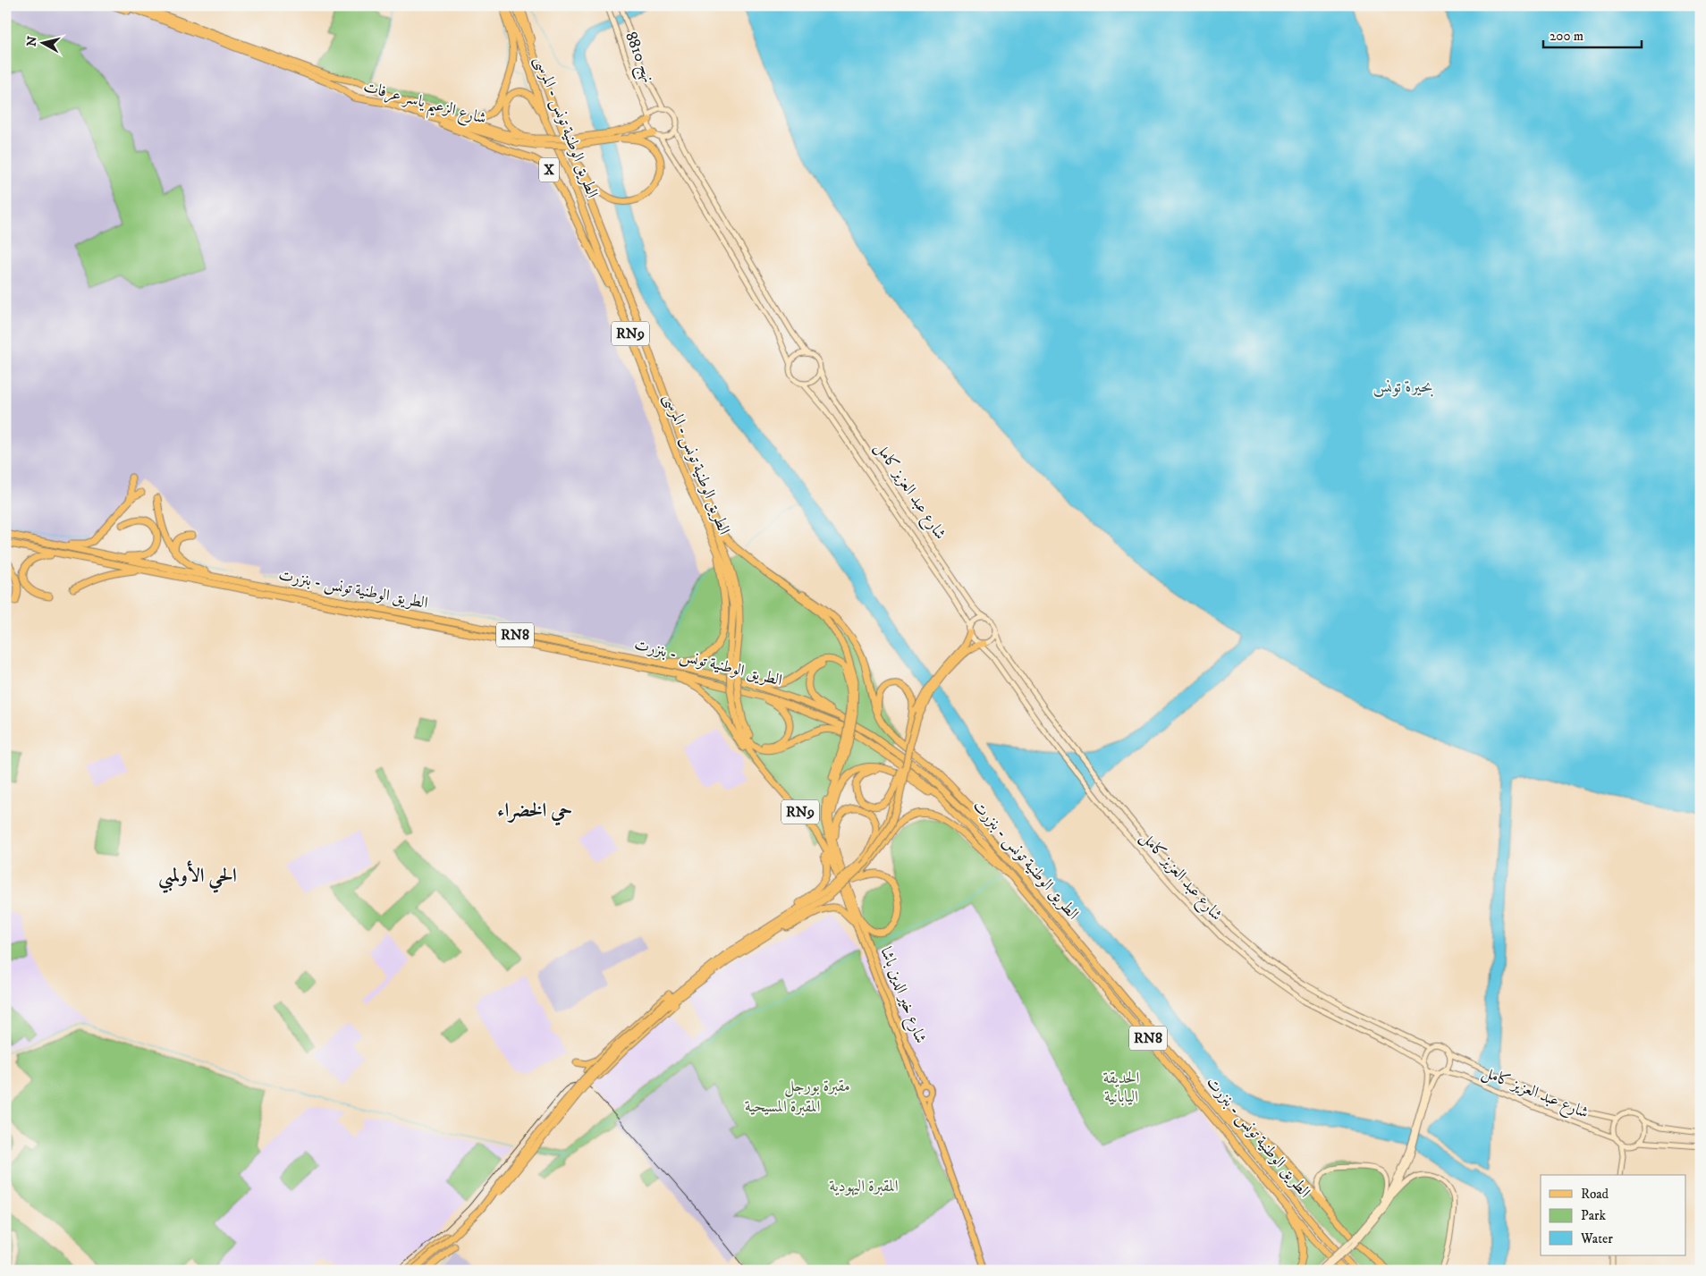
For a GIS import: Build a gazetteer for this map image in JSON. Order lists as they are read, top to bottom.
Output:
{
  "streets": {
    "highway": [
      "شارع الزعيم ياسر عرفات",
      "الطريق الوطنية تونس - المرسى",
      "X",
      "RN9",
      "الطريق الوطنية تونس - بنزرت",
      "RN8"
    ],
    "main road": ["نهج 8810", "شارع عبد العزيز كامل", "شارع خير الدين باشا"]
  },
  "crossings": [
    ["نهج 8810", "شارع الزعيم ياسر عرفات"],
    ["نهج 8810", "شارع عبد العزيز كامل"],
    ["شارع الزعيم ياسر عرفات", "X"],
    ["شارع الزعيم ياسر عرفات", "شارع عبد العزيز كامل"],
    ["الطريق الوطنية تونس - المرسى", "X"],
    ["الطريق الوطنية تونس - المرسى", "RN9"],
    ["الطريق الوطنية تونس - المرسى", "شارع خير الدين باشا"],
    ["RN9", "الطريق الوطنية تونس - بنزرت"],
    ["RN9", "شارع خير الدين باشا"]
  ],
  "districts": ["حي الخضراء", "الحي الأولمبي"],
  "water": ["بحيرة تونس"],
  "parks": [
    "الحديقة اليابانية",
    "مقبرة بورجل",
    "المقبرة المسيحية",
    "المقبرة اليهودية"
  ],
  "legend": ["Road", "Park", "Water"],
  "scale_bar": "200 m",
  "north": "left"
}
